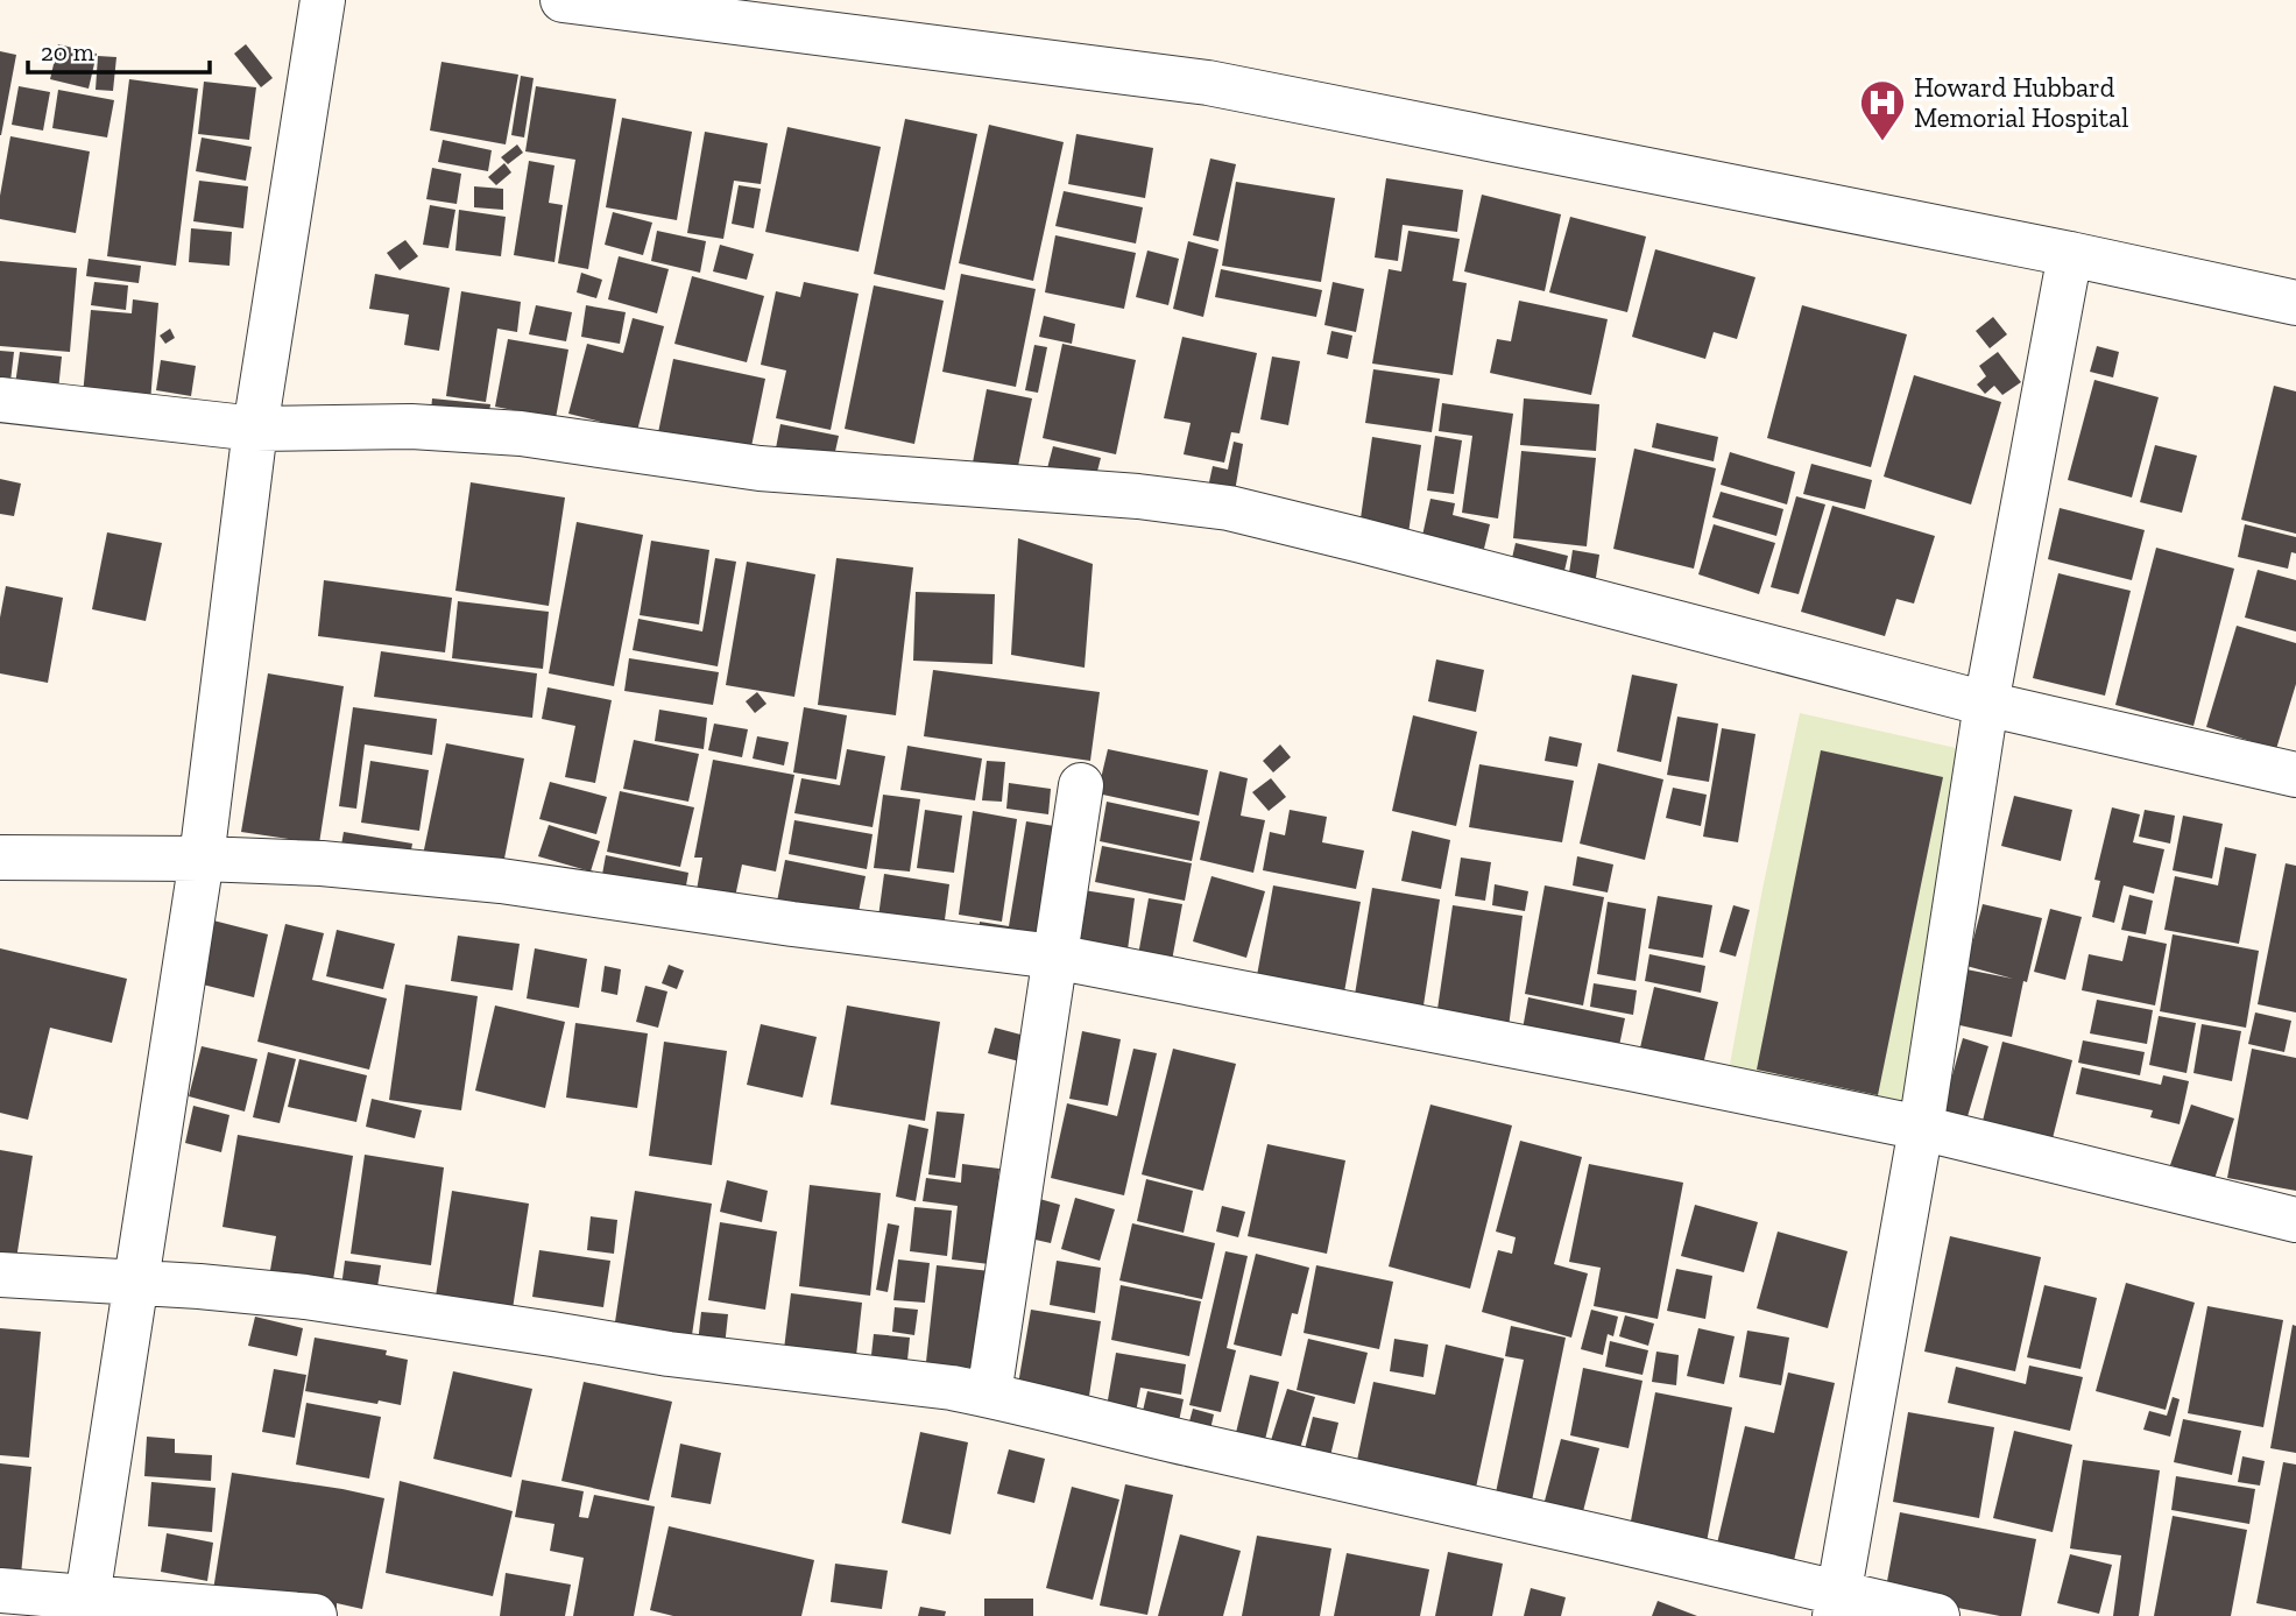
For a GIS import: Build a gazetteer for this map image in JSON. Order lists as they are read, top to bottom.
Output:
{
  "places": {
    "hospital": ["Howard Hubbard Memorial Hospital"]
  },
  "scale_bar": "20 m"
}
